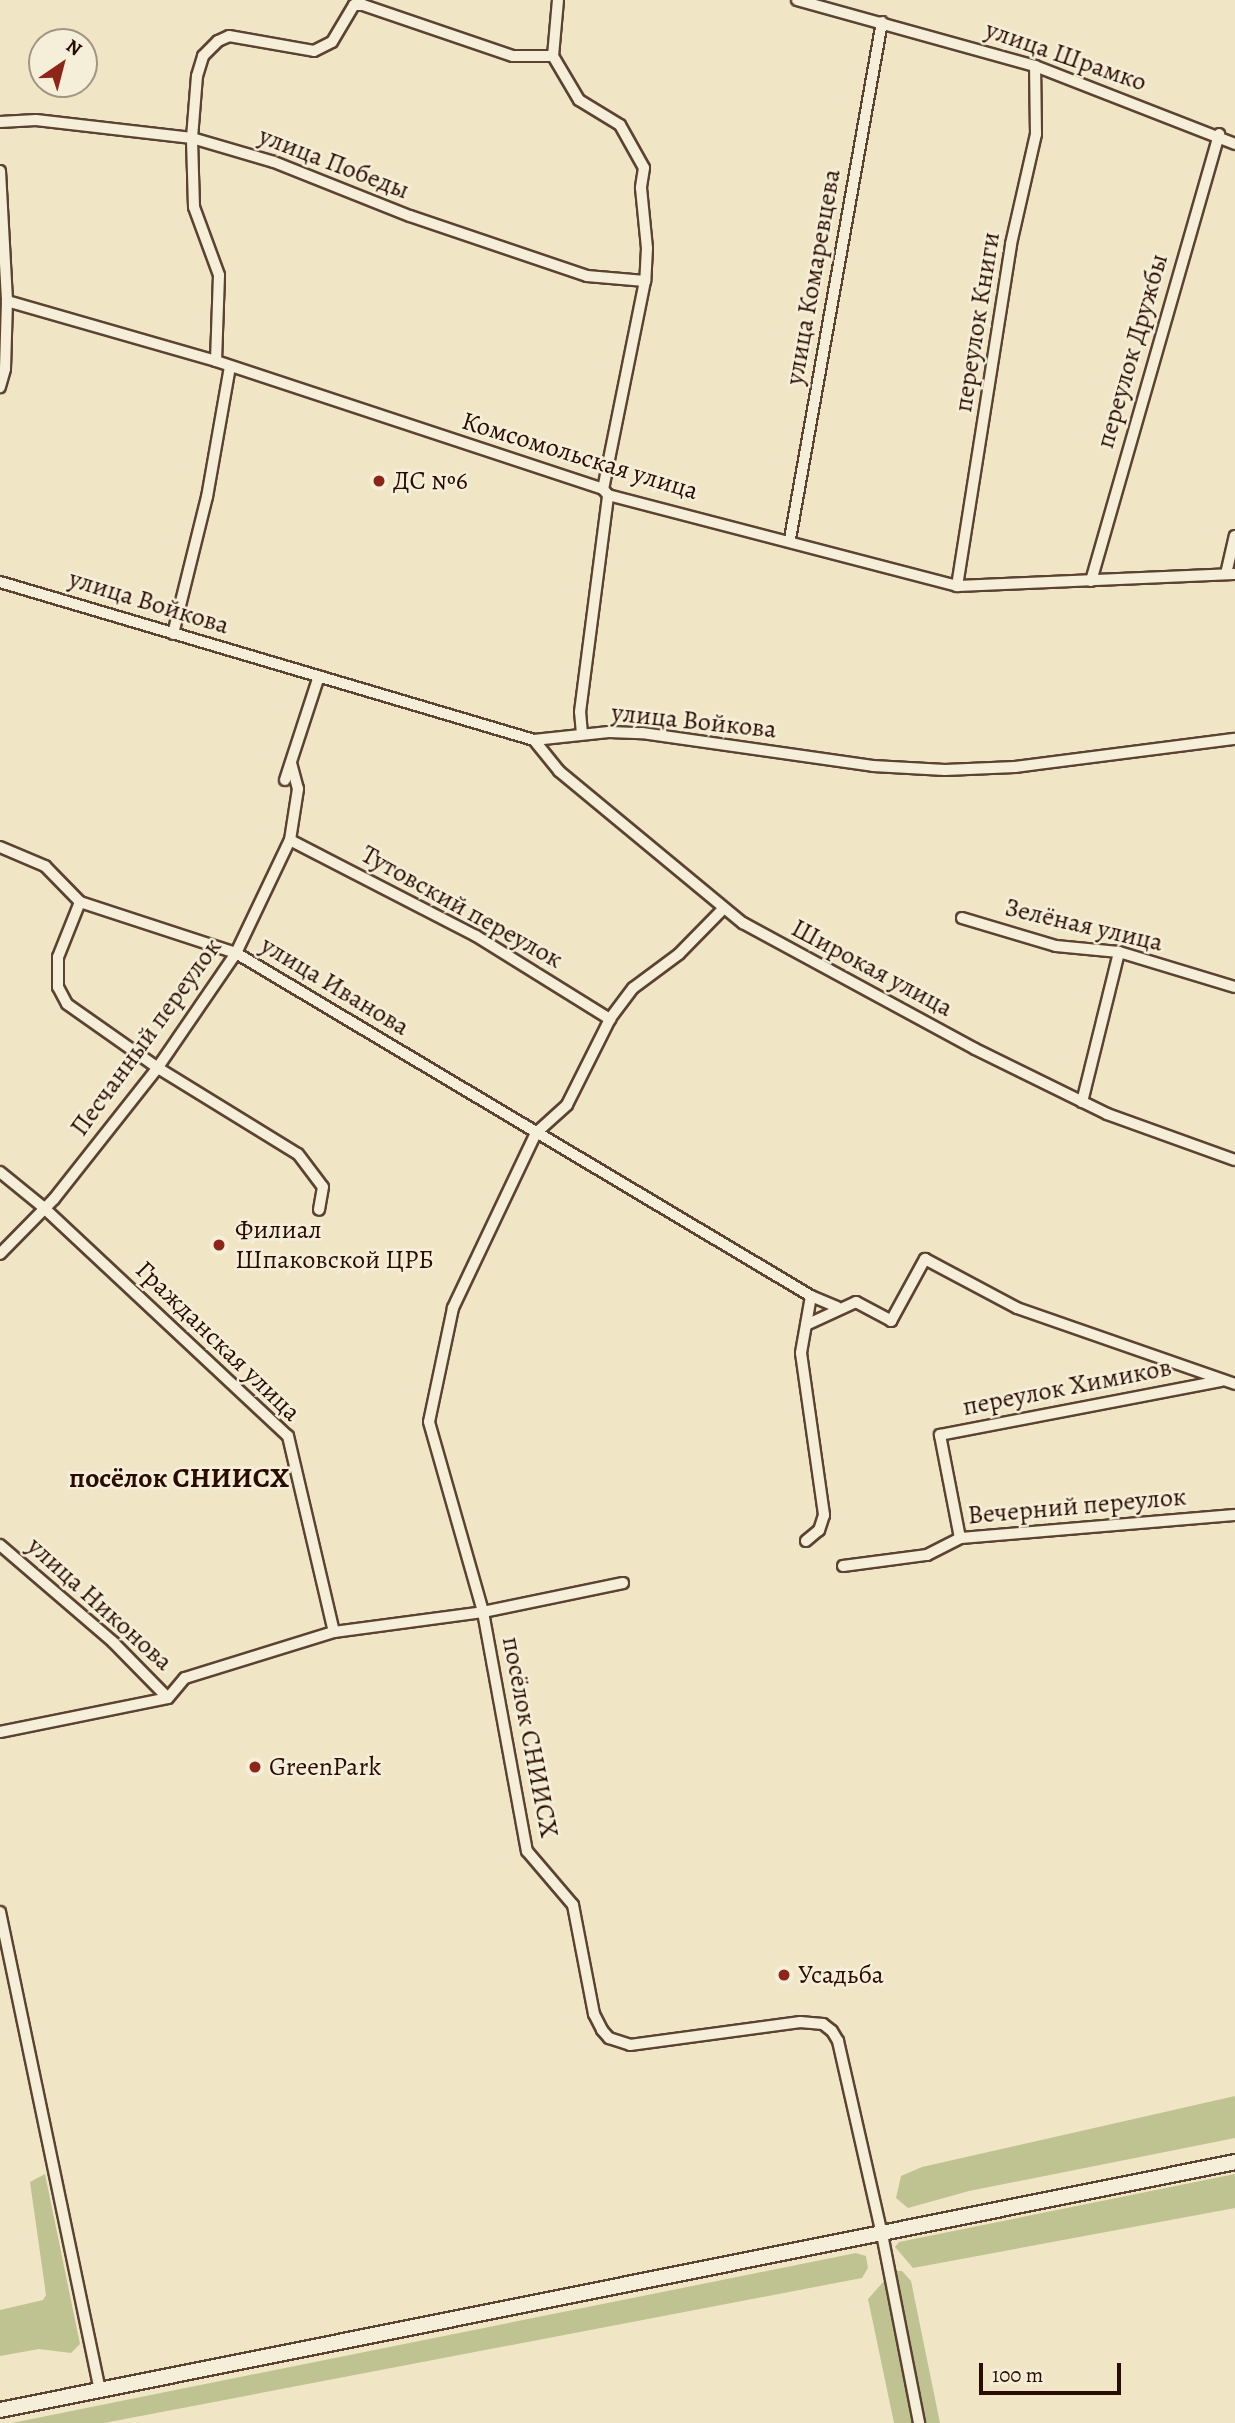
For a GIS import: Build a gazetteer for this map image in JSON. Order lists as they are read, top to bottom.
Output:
{
  "streets": {
    "street": [
      "улица Шрамко",
      "улица Победы",
      "улица Комаревцева",
      "переулок Книги",
      "переулок Дружбы",
      "Комсомольская улица",
      "улица Войкова",
      "Тутовский переулок",
      "Зелёная улица",
      "Широкая улица",
      "улица Иванова",
      "Песчанный переулок",
      "Гражданская улица",
      "переулок Химиков",
      "Вечерний переулок",
      "улица Никонова",
      "посёлок СНИИСХ"
    ]
  },
  "crossings": [
    ["улица Шрамко", "улица Комаревцева"],
    ["улица Шрамко", "переулок Книги"],
    ["улица Шрамко", "переулок Дружбы"],
    ["улица Комаревцева", "Комсомольская улица"],
    ["переулок Книги", "Комсомольская улица"],
    ["переулок Дружбы", "Комсомольская улица"],
    ["улица Войкова", "Широкая улица"],
    ["Тутовский переулок", "Песчанный переулок"],
    ["улица Иванова", "Песчанный переулок"],
    ["улица Иванова", "переулок Химиков"],
    ["улица Иванова", "посёлок СНИИСХ"],
    ["Песчанный переулок", "Гражданская улица"],
    ["Гражданская улица", "посёлок СНИИСХ"],
    ["переулок Химиков", "Вечерний переулок"],
    ["улица Никонова", "посёлок СНИИСХ"]
  ],
  "districts": ["посёлок СНИИСХ"],
  "places": [
    "ДС №6",
    "Филиал Шпаковской ЦРБ",
    "GreenPark",
    "Усадьба"
  ],
  "scale_bar": "100 m",
  "north": "top right"
}
